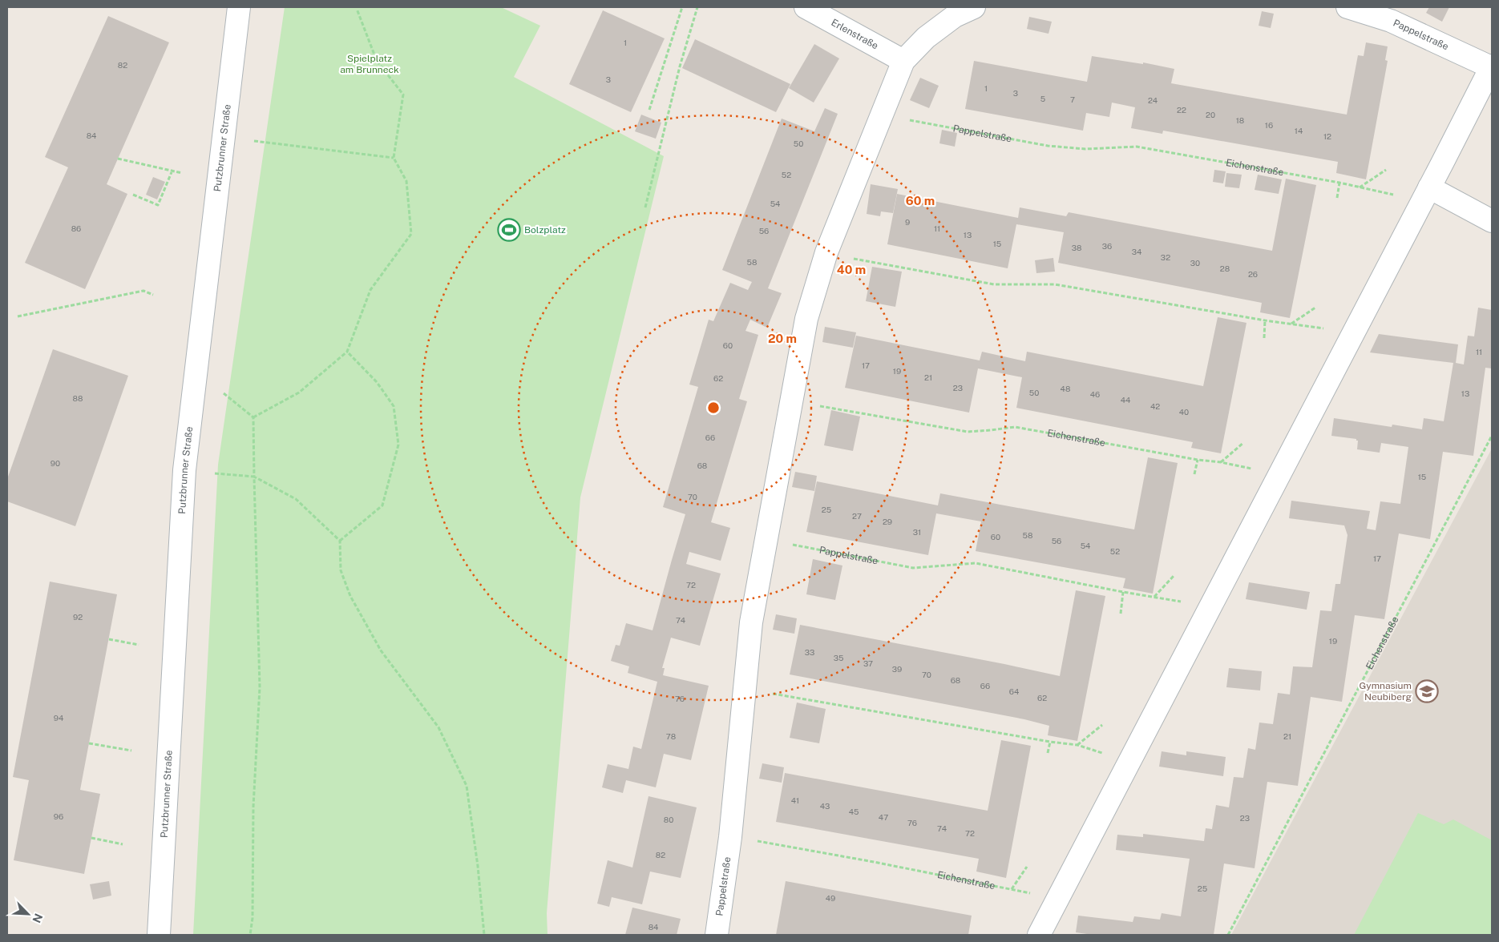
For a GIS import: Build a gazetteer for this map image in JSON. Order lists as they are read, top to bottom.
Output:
{
  "streets": {
    "street": ["Erlenstraße", "Pappelstraße", "Putzbrunner Straße"],
    "path": ["Eichenstraße"]
  },
  "crossings": [
    ["Erlenstraße", "Pappelstraße"],
    ["Pappelstraße", "Eichenstraße"]
  ],
  "parks": ["Spielplatz am Brunneck"],
  "places": {
    "sports": ["Bolzplatz"],
    "school or university": ["Gymnasium Neubiberg"]
  },
  "house_numbers": [
    "1",
    "82",
    "3",
    "1",
    "3",
    "5",
    "7",
    "24",
    "22",
    "20",
    "18",
    "16",
    "14",
    "84",
    "12",
    "50",
    "52",
    "54",
    "9",
    "86",
    "11",
    "56",
    "13",
    "15",
    "36",
    "38",
    "34",
    "32",
    "58",
    "30",
    "28",
    "26",
    "60",
    "11",
    "17",
    "19",
    "21",
    "62",
    "23",
    "48",
    "50",
    "13",
    "46",
    "88",
    "44",
    "42",
    "40",
    "66",
    "90",
    "68",
    "15",
    "70",
    "25",
    "27",
    "29",
    "31",
    "58",
    "60",
    "56",
    "54",
    "52",
    "17",
    "72",
    "92",
    "74",
    "19",
    "33",
    "35",
    "37",
    "39",
    "70",
    "68",
    "66",
    "64",
    "62",
    "76",
    "94",
    "78",
    "21",
    "41",
    "43",
    "45",
    "96",
    "47",
    "23",
    "80",
    "76",
    "74",
    "72",
    "82",
    "25",
    "49",
    "84"
  ],
  "north": "bottom right",
  "rings": ["60 m", "40 m", "20 m"]
}
